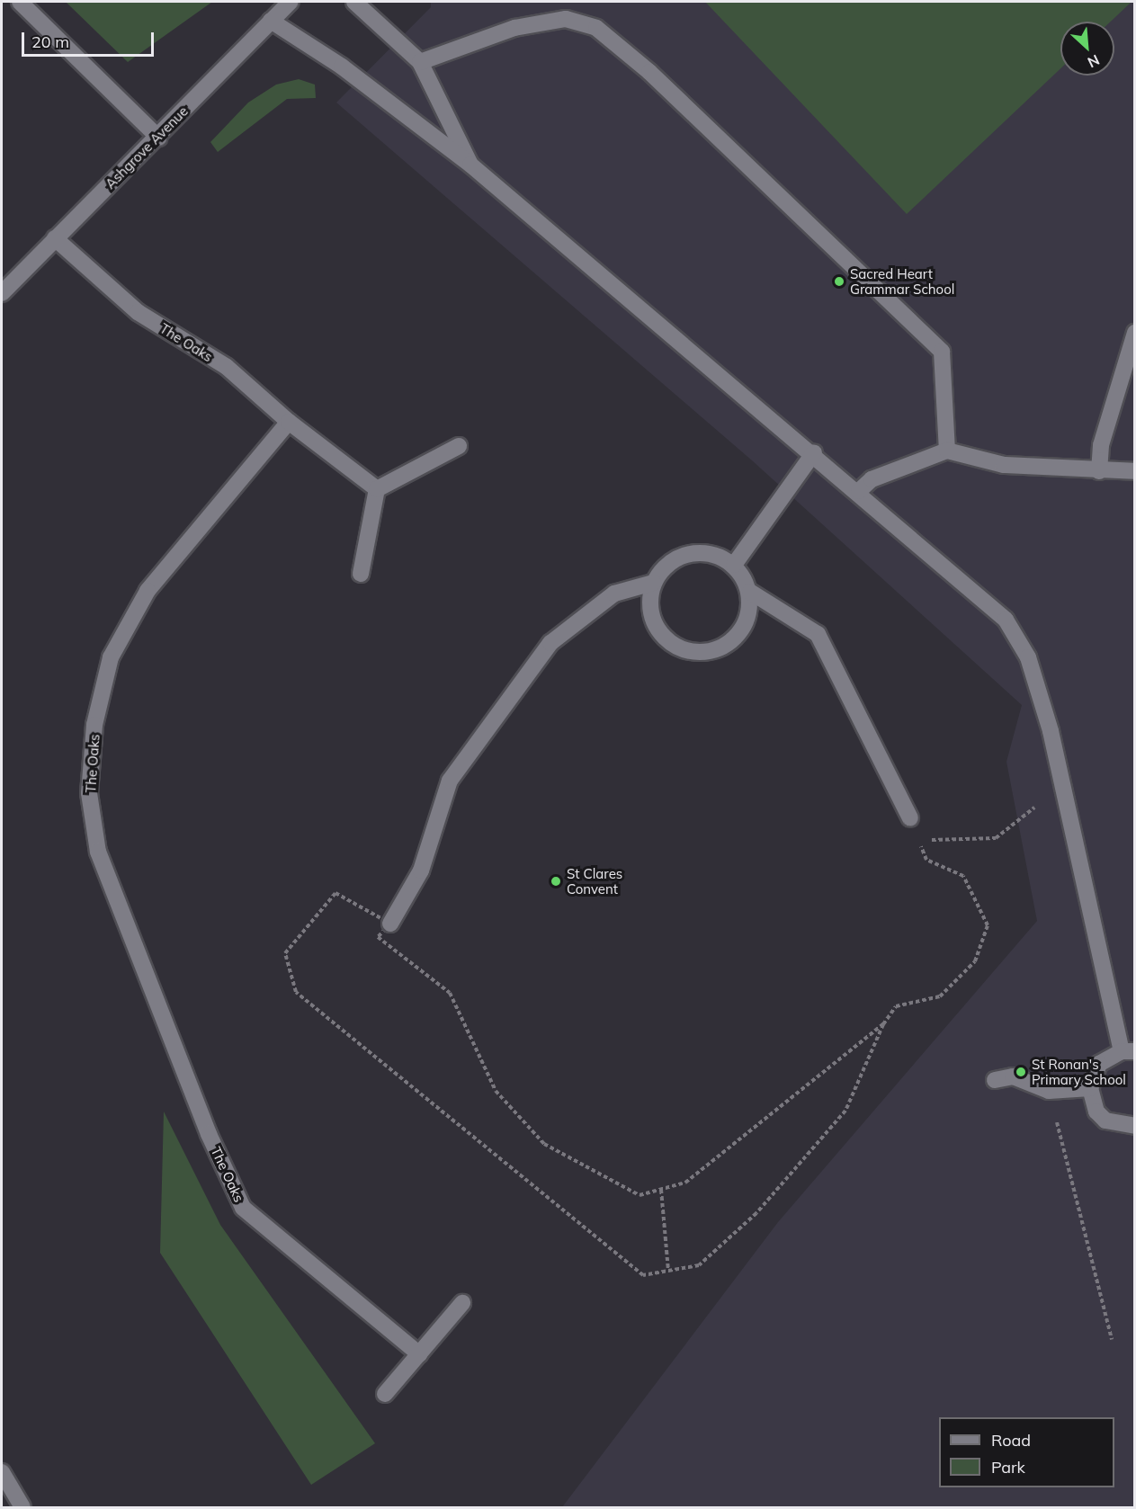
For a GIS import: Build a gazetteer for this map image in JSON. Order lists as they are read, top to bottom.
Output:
{
  "streets": {
    "street": ["Ashgrove Avenue", "The Oaks"]
  },
  "crossings": [
    ["Ashgrove Avenue", "The Oaks"]
  ],
  "places": ["Sacred Heart Grammar School", "St Clares Convent", "St Ronan's Primary School"],
  "legend": ["Road", "Park"],
  "scale_bar": "20 m",
  "north": "bottom right"
}
